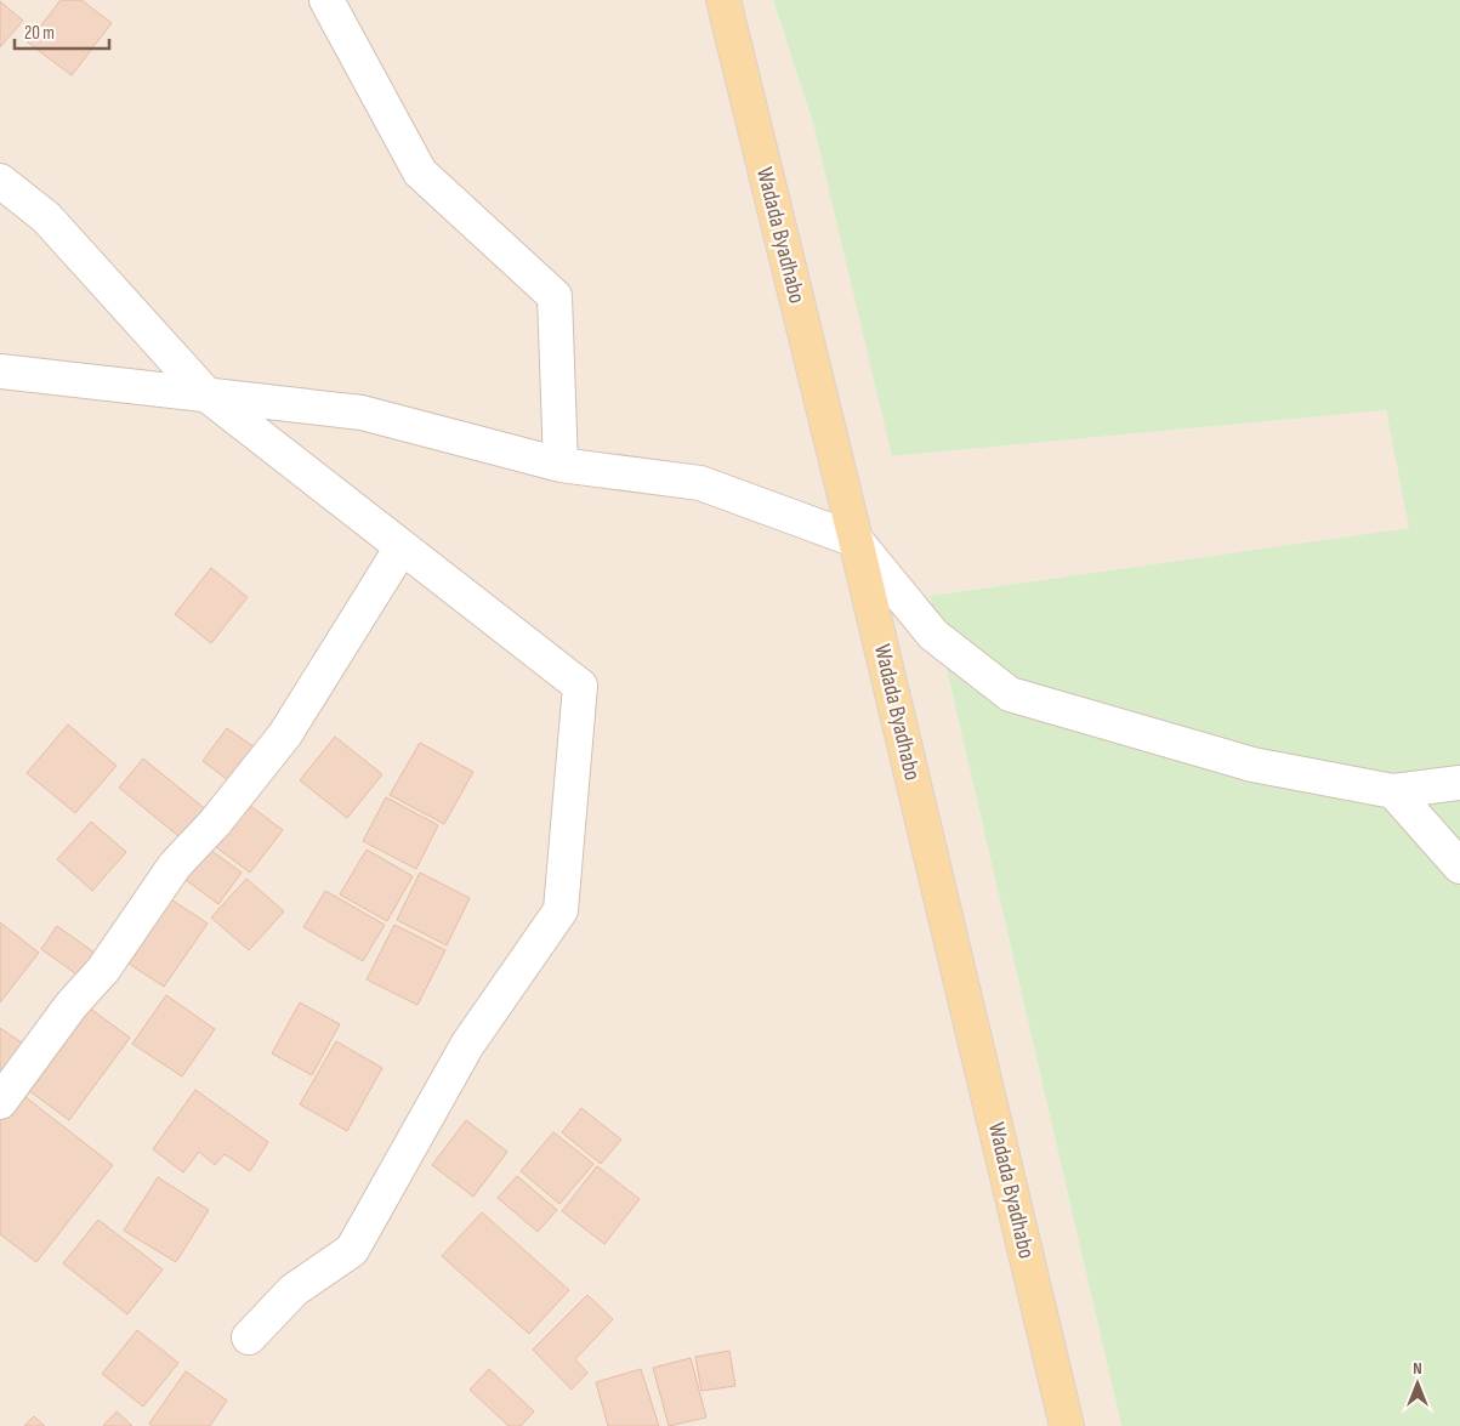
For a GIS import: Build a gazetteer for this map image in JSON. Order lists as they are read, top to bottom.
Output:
{
  "streets": {
    "main road": ["Wadada Byadhabo"]
  },
  "scale_bar": "20 m",
  "north": "top"
}
